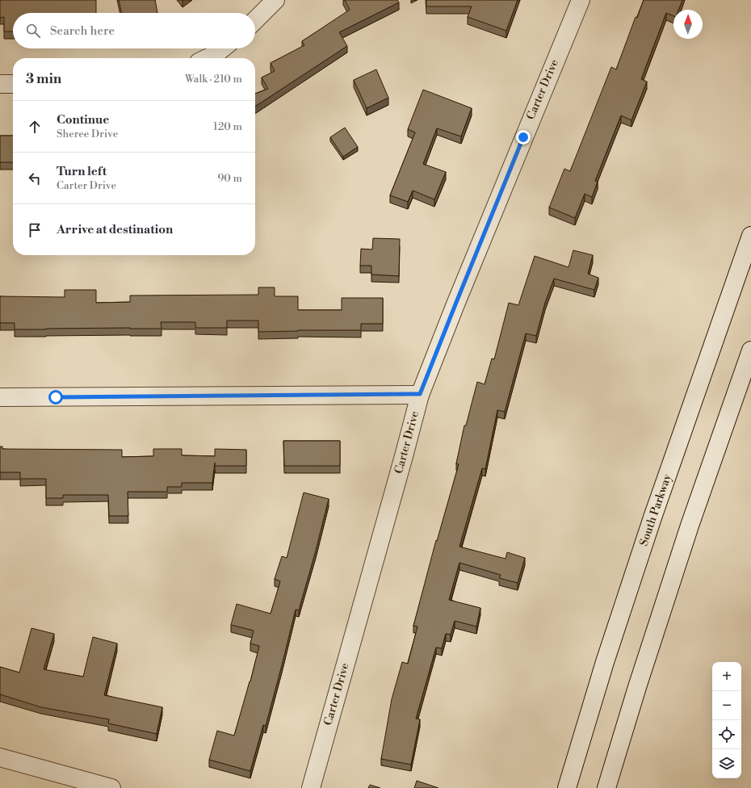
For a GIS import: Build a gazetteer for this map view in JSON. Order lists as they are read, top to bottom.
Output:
{
  "streets": {
    "street": ["Carter Drive", "South Parkway"]
  },
  "north": "top",
  "page": {
    "search": "Search here",
    "heading": ["3 min", "Walk · 210 m"],
    "list": [
      ["Continue", "Sheree Drive", "120 m"],
      ["Turn left", "Carter Drive", "90 m"],
      "Arrive at destination"
    ],
    "map_buttons": ["+", "−"]
  }
}
